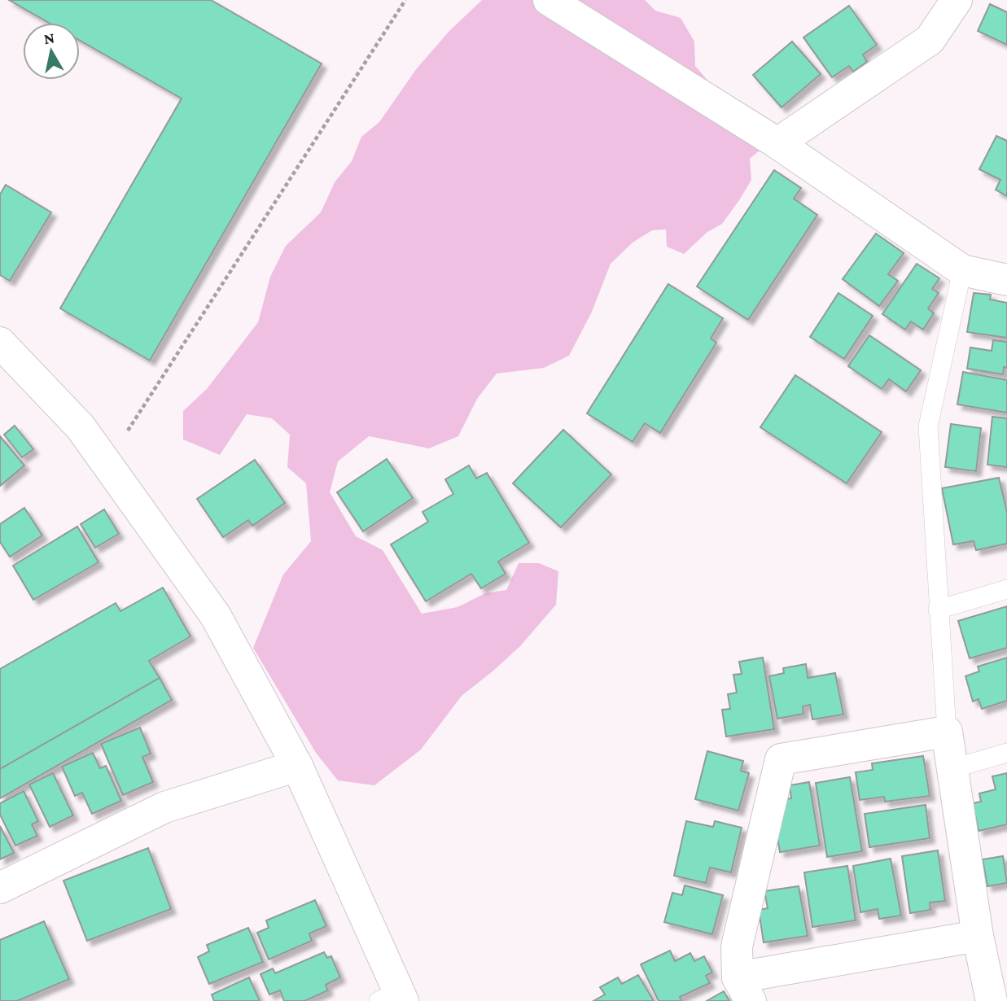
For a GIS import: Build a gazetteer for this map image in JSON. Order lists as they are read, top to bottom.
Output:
{
  "north": "top"
}
